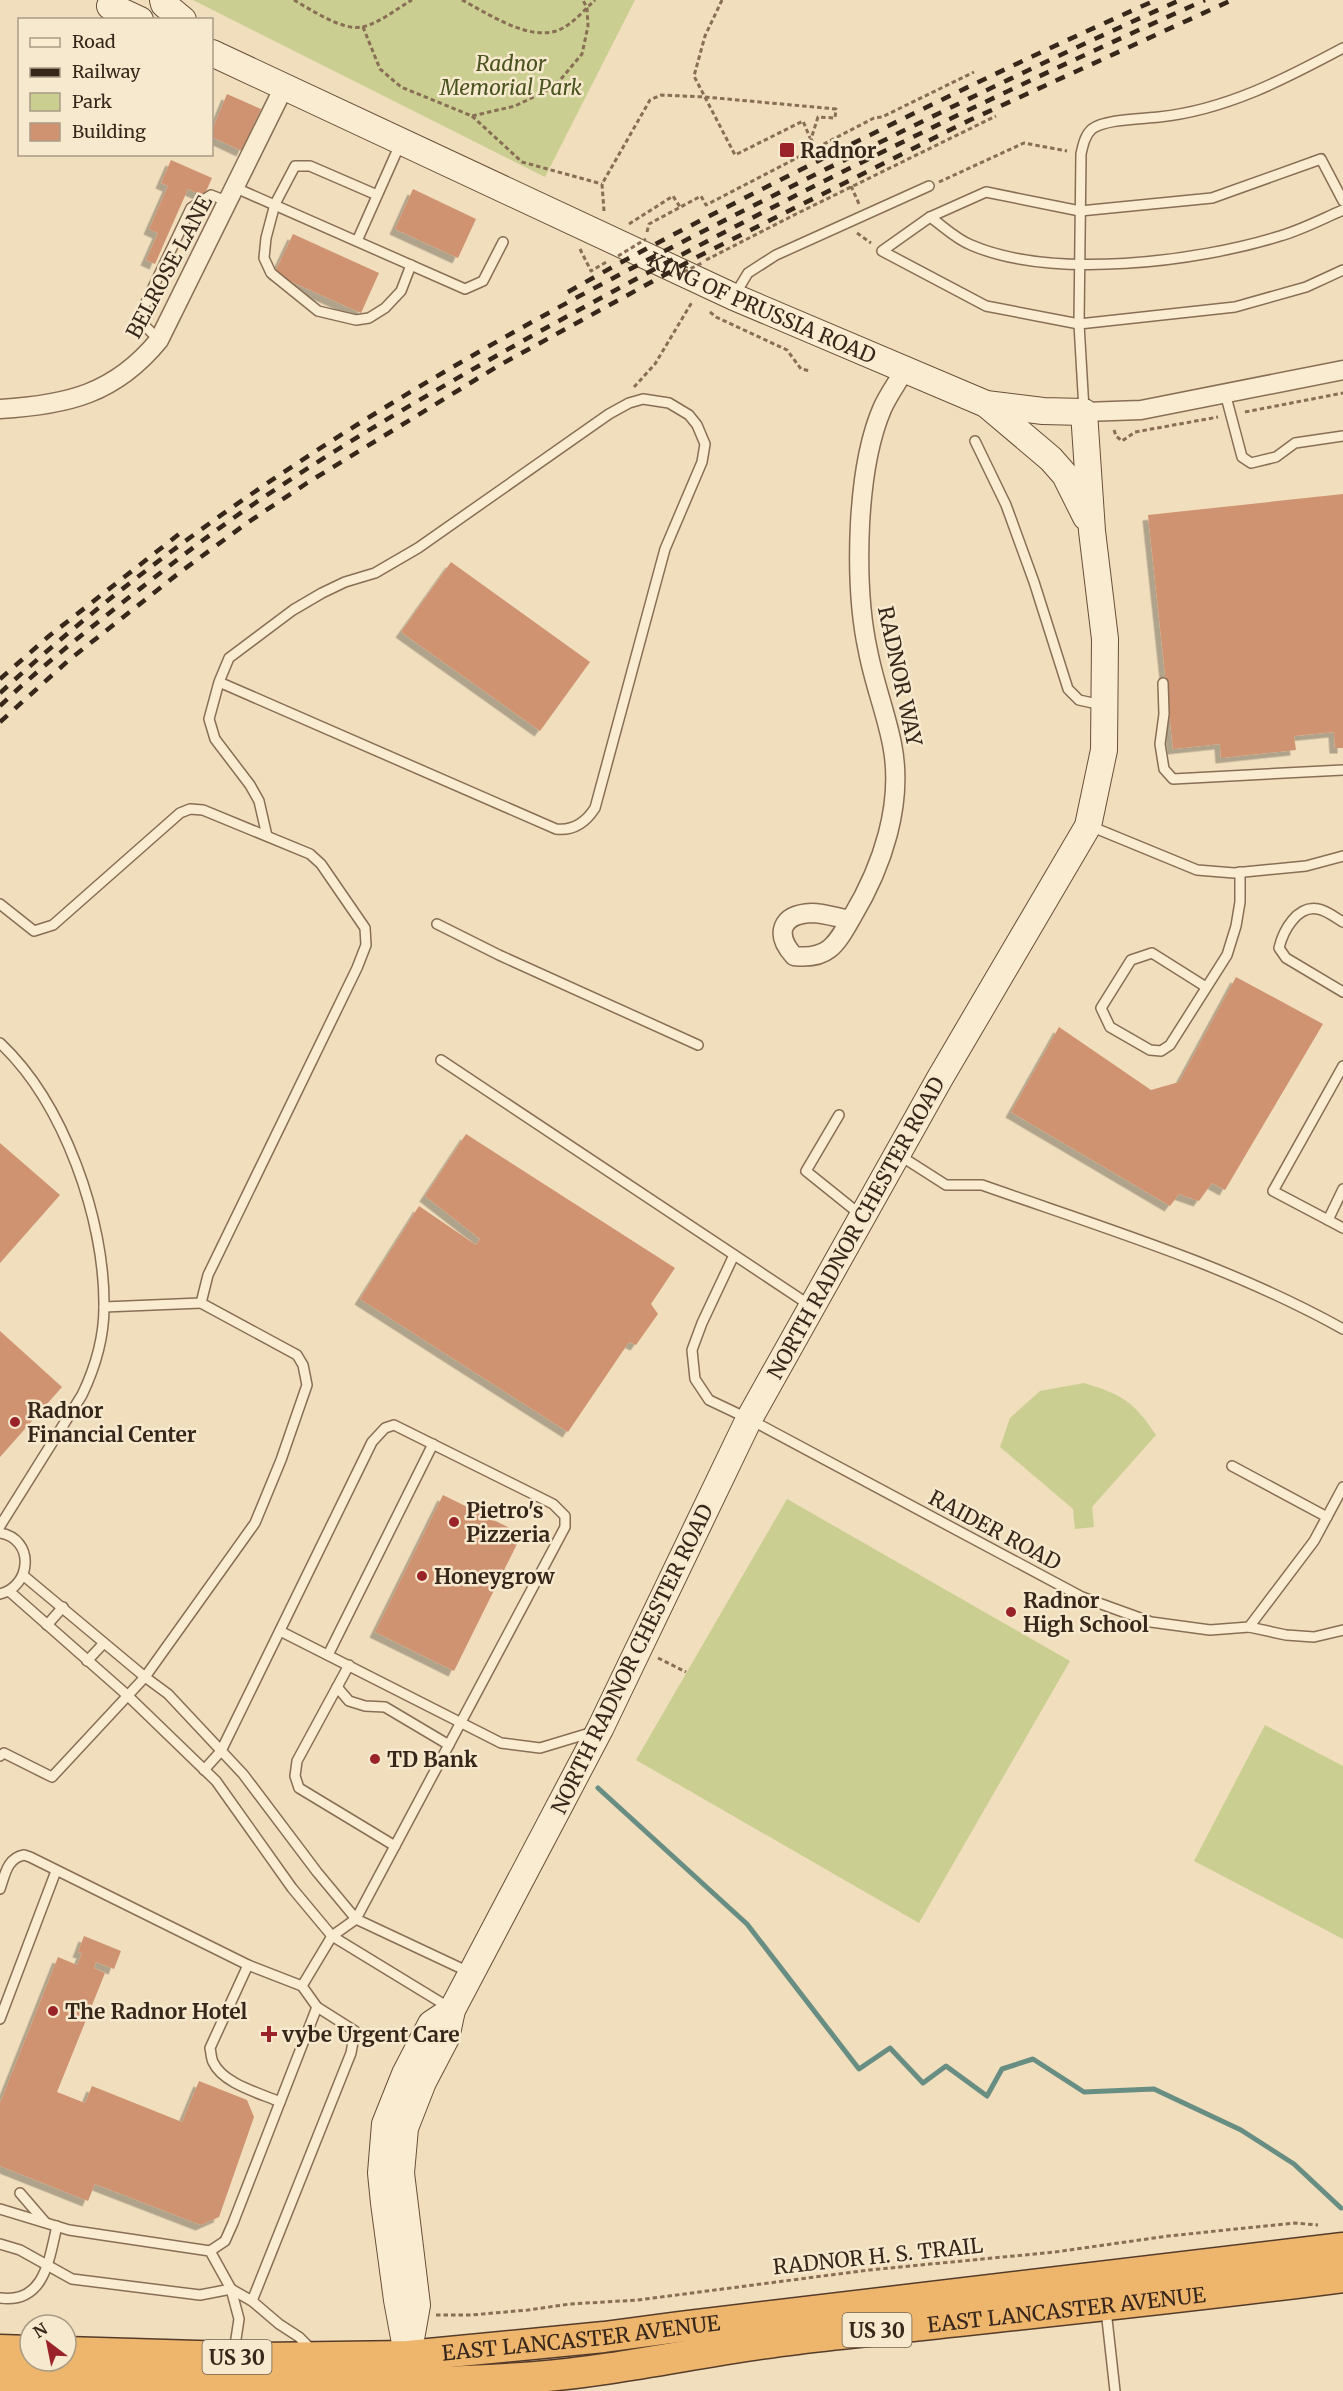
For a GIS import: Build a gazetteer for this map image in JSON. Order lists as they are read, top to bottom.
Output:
{
  "streets": {
    "highway": ["EAST LANCASTER AVENUE", "US 30"],
    "main road": ["KING OF PRUSSIA ROAD", "NORTH RADNOR CHESTER ROAD"],
    "street": ["BELROSE LANE", "RADNOR WAY"],
    "lane": ["RAIDER ROAD"],
    "path": ["RADNOR H. S. TRAIL"]
  },
  "crossings": [
    ["BELROSE LANE", "KING OF PRUSSIA ROAD"],
    ["KING OF PRUSSIA ROAD", "RADNOR WAY"],
    ["KING OF PRUSSIA ROAD", "NORTH RADNOR CHESTER ROAD"],
    ["NORTH RADNOR CHESTER ROAD", "RAIDER ROAD"],
    ["NORTH RADNOR CHESTER ROAD", "RADNOR H. S. TRAIL"],
    ["NORTH RADNOR CHESTER ROAD", "EAST LANCASTER AVENUE"],
    ["RADNOR H. S. TRAIL", "EAST LANCASTER AVENUE"]
  ],
  "parks": ["Radnor Memorial Park"],
  "places": {
    "transit": ["Radnor"],
    "other": [
      "Radnor Financial Center",
      "Pietro's Pizzeria",
      "Honeygrow",
      "Radnor High School",
      "TD Bank",
      "The Radnor Hotel"
    ],
    "health": ["vybe Urgent Care"]
  },
  "legend": [
    "Road",
    "Railway",
    "Park",
    "Building"
  ],
  "north": "top left"
}
